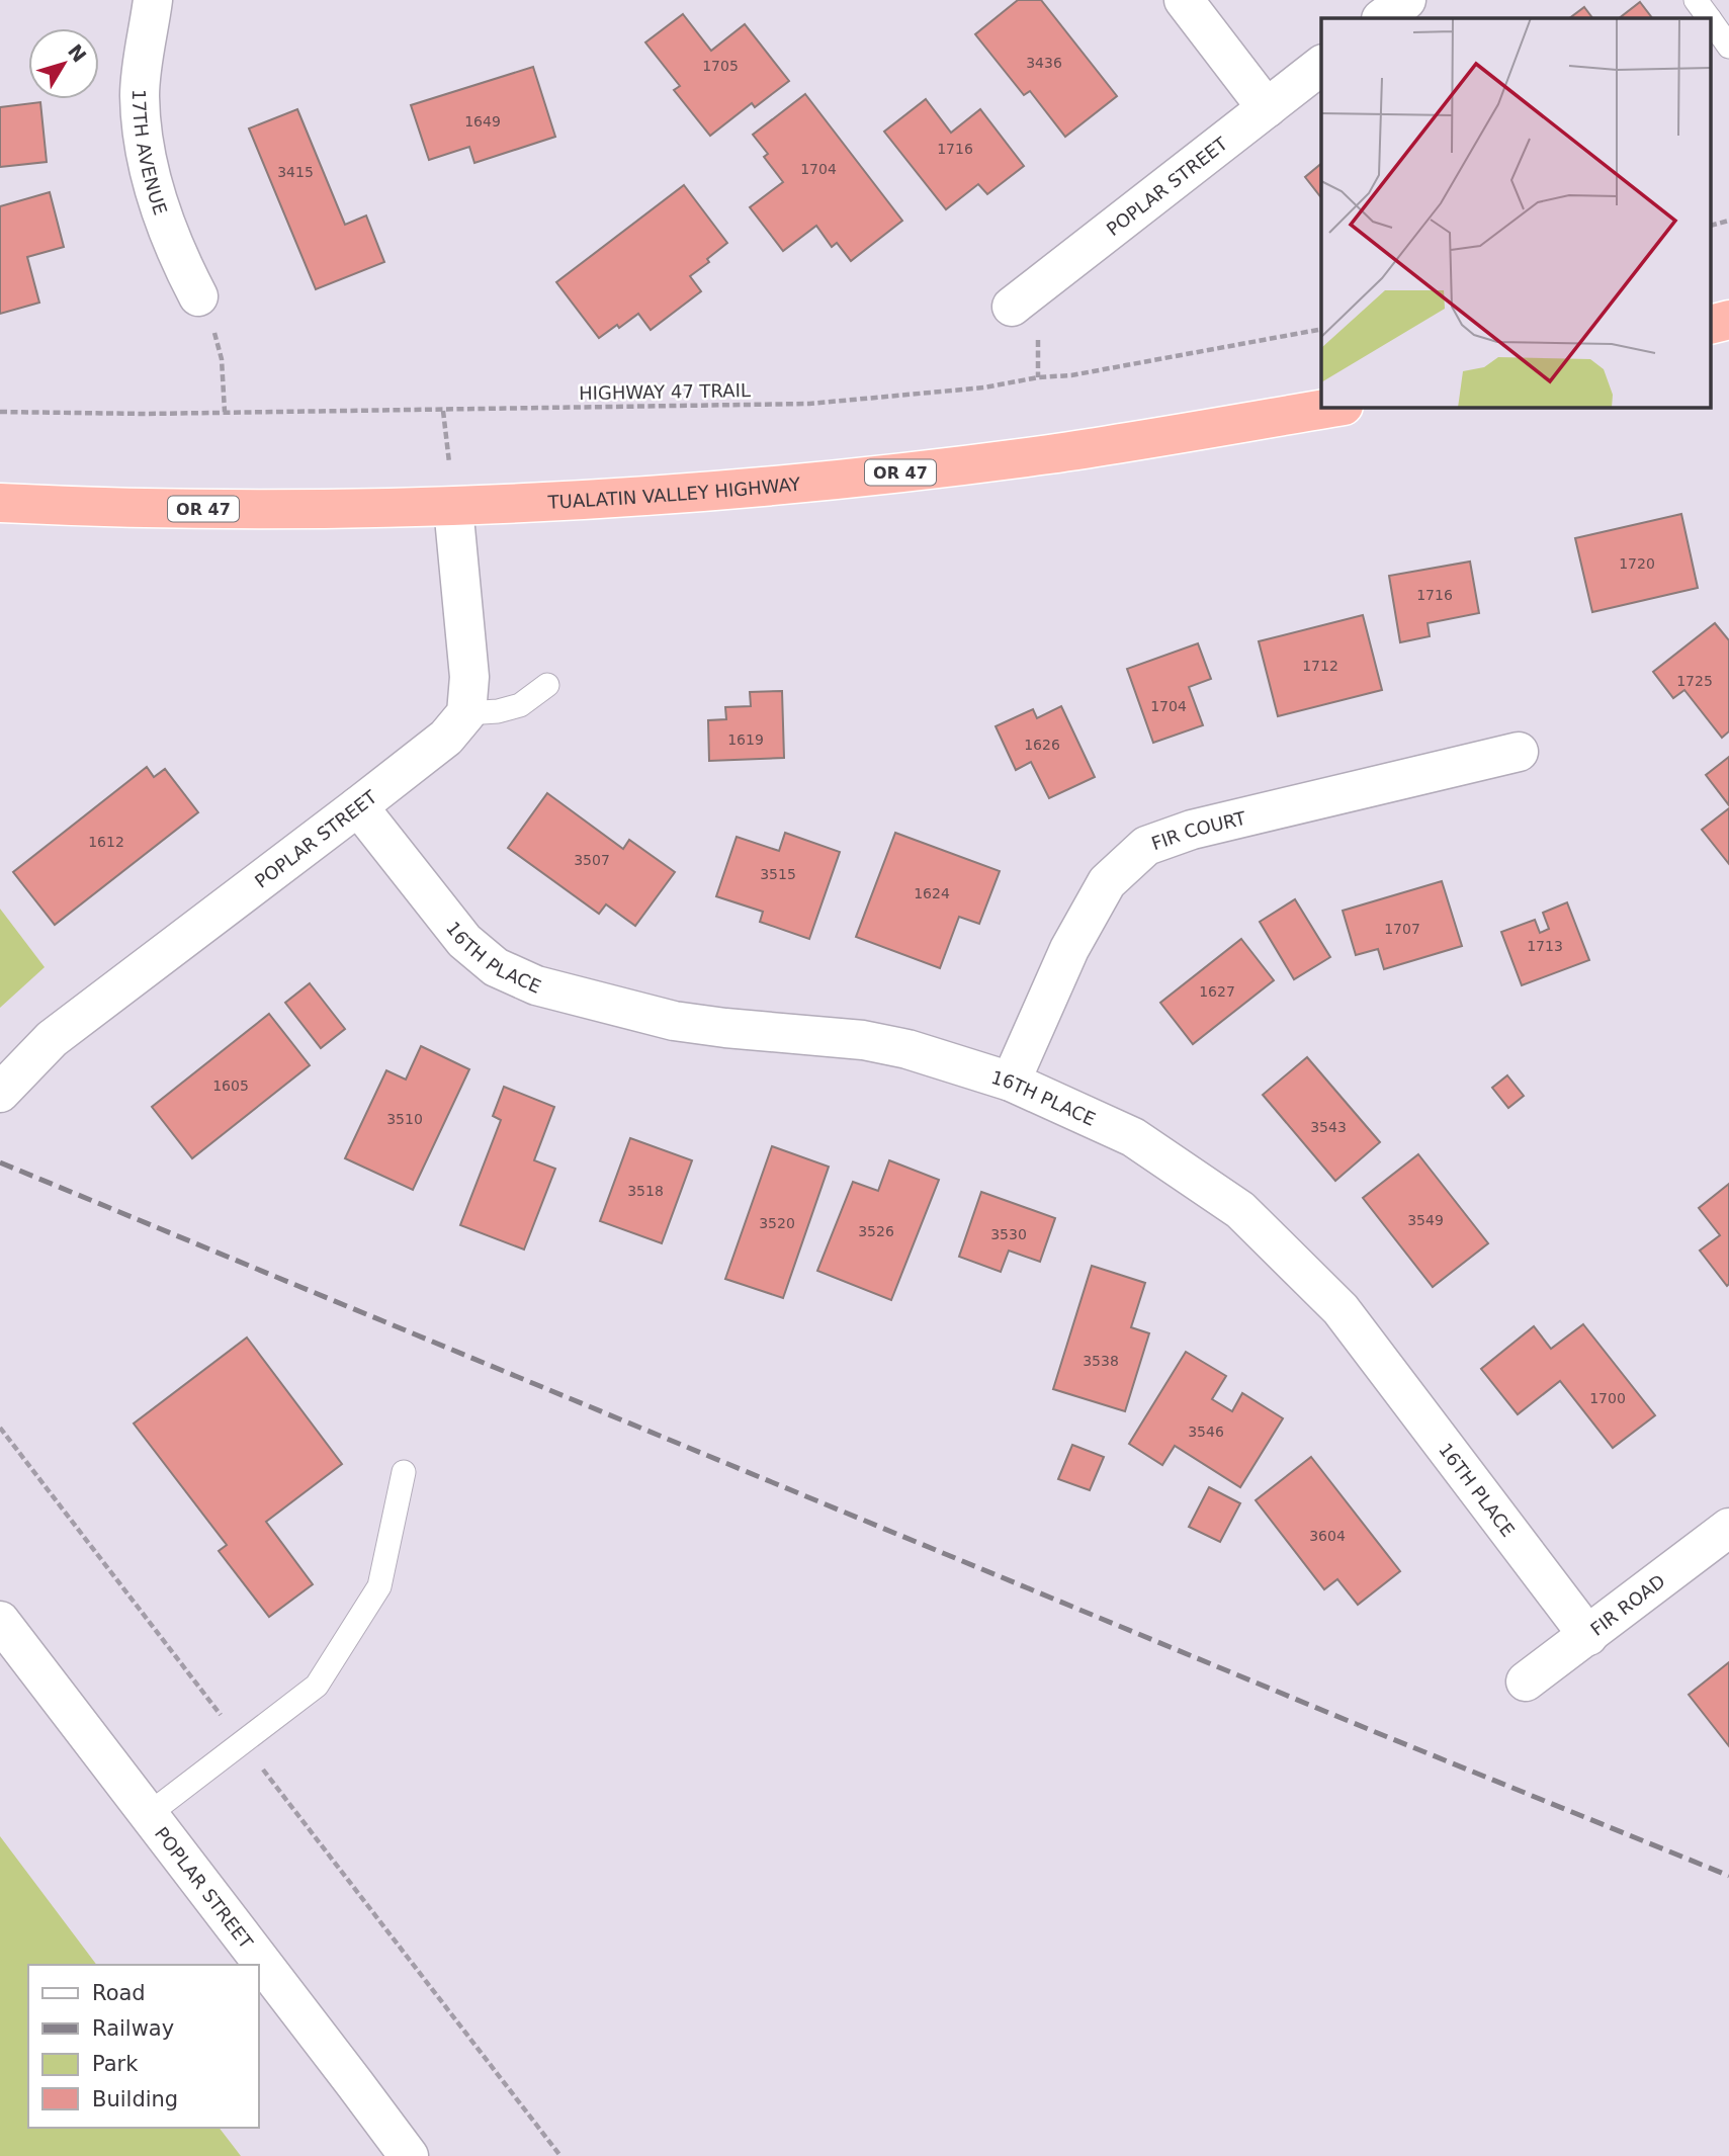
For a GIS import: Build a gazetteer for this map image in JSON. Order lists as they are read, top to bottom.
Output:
{
  "streets": {
    "highway": ["OR 47", "TUALATIN VALLEY HIGHWAY"],
    "street": [
      "17TH AVENUE",
      "POPLAR STREET",
      "FIR COURT",
      "16TH PLACE",
      "FIR ROAD"
    ],
    "path": ["HIGHWAY 47 TRAIL"]
  },
  "crossings": [
    ["POPLAR STREET", "16TH PLACE"],
    ["FIR COURT", "16TH PLACE"],
    ["16TH PLACE", "FIR ROAD"]
  ],
  "house_numbers": [
    "3436",
    "1705",
    "1649",
    "1716",
    "1704",
    "3415",
    "1720",
    "1716",
    "1712",
    "1725",
    "1704",
    "1619",
    "1626",
    "1612",
    "3507",
    "3515",
    "1624",
    "1707",
    "1713",
    "1627",
    "1605",
    "3510",
    "3543",
    "3518",
    "3549",
    "3520",
    "3526",
    "3530",
    "3538",
    "1700",
    "3546",
    "3604"
  ],
  "legend": [
    "Road",
    "Railway",
    "Park",
    "Building"
  ],
  "north": "top right"
}
